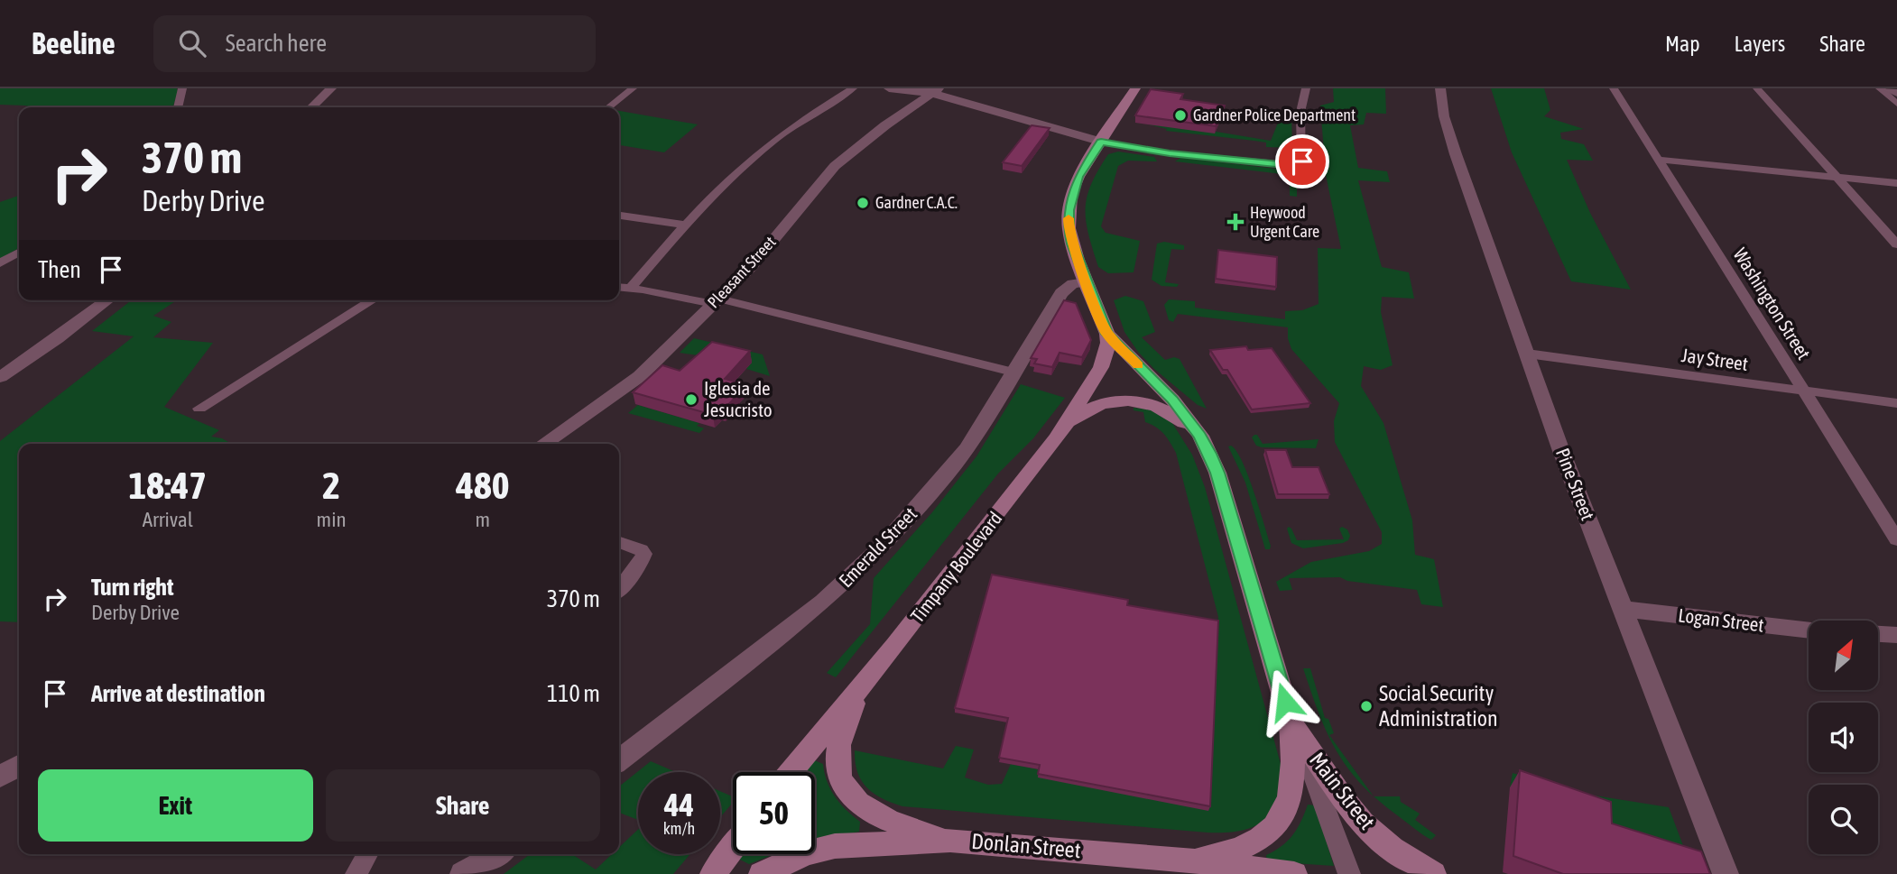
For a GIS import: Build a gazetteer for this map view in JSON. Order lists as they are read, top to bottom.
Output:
{
  "streets": {
    "main road": ["Timpany Boulevard", "Main Street", "Donlan Street"],
    "street": [
      "Pleasant Street",
      "Washington Street",
      "Jay Street",
      "Pine Street",
      "Emerald Street",
      "Logan Street"
    ]
  },
  "crossings": [
    ["Washington Street", "Jay Street"],
    ["Jay Street", "Pine Street"],
    ["Pine Street", "Logan Street"],
    ["Emerald Street", "Main Street"],
    ["Timpany Boulevard", "Main Street"]
  ],
  "places": {
    "other": [
      "Gardner Police Department",
      "Gardner C.A.C.",
      "Iglesia de Jesucristo",
      "Social Security Administration"
    ],
    "health": ["Heywood Urgent Care"]
  },
  "north": "top right",
  "page": {
    "header": "Beeline",
    "search": "Search here",
    "nav": ["Map", "Layers", "Share"],
    "turn": ["370 m", "Derby Drive"],
    "then": "Then",
    "eta": [
      "18:47",
      "Arrival",
      "2",
      "min",
      "480",
      "m"
    ],
    "list": [
      {
        "name": "Turn right",
        "note": "Derby Drive",
        "value": "370 m"
      },
      {
        "name": "Arrive at destination",
        "value": "110 m"
      }
    ],
    "buttons": ["Exit", "Share"],
    "speed": "44 km/h",
    "limit": "50"
  }
}
